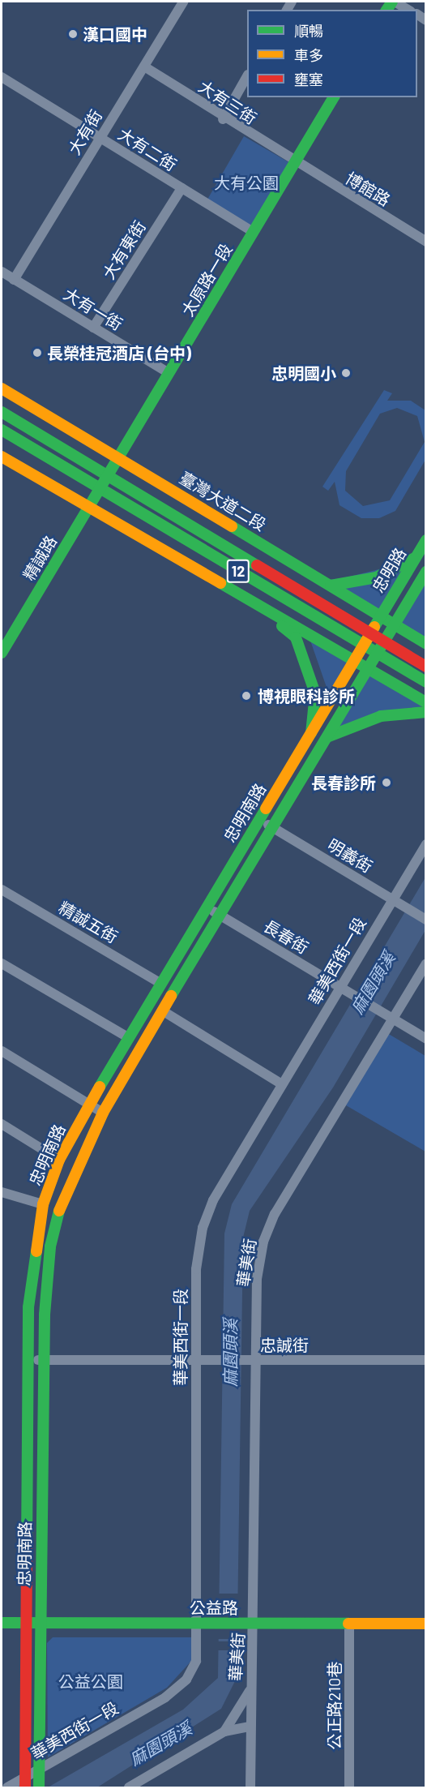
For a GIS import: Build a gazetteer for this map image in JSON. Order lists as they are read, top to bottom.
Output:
{
  "streets": {
    "main road": [
      "太原路一段",
      "臺灣大道二段",
      "精誠路",
      "忠明路",
      "12",
      "忠明南路",
      "公益路"
    ],
    "street": [
      "大有三街",
      "大有街",
      "大有二街",
      "博館路",
      "大有東街",
      "大有一街",
      "明義街",
      "精誠五街",
      "長春街",
      "華美西街一段",
      "華美街",
      "忠誠街",
      "公正路210巷"
    ]
  },
  "crossings": [
    ["大有三街", "大有街"],
    ["大有三街", "博館路"],
    ["大有三街", "太原路一段"],
    ["大有街", "大有二街"],
    ["大有街", "大有一街"],
    ["大有二街", "大有東街"],
    ["大有二街", "太原路一段"],
    ["博館路", "太原路一段"],
    ["大有東街", "大有一街"],
    ["太原路一段", "大有一街"],
    ["太原路一段", "臺灣大道二段"],
    ["太原路一段", "精誠路"],
    ["太原路一段", "12"],
    ["臺灣大道二段", "忠明路"],
    ["臺灣大道二段", "忠明南路"],
    ["精誠路", "12"],
    ["忠明路", "忠明南路"],
    ["12", "忠明南路"],
    ["忠明南路", "明義街"],
    ["忠明南路", "精誠五街"],
    ["忠明南路", "長春街"],
    ["忠明南路", "華美西街一段"],
    ["忠明南路", "忠誠街"],
    ["忠明南路", "公益路"],
    ["明義街", "華美西街一段"],
    ["長春街", "華美西街一段"],
    ["長春街", "華美街"],
    ["華美西街一段", "忠誠街"],
    ["華美西街一段", "公益路"],
    ["華美街", "忠誠街"],
    ["華美街", "公益路"],
    ["公益路", "公正路210巷"]
  ],
  "water": ["麻園頭溪"],
  "parks": ["大有公園", "公益公園"],
  "places": [
    "漢口國中",
    "長榮桂冠酒店 (台中)",
    "忠明國小",
    "博視眼科診所",
    "長春診所"
  ],
  "legend": ["順暢", "車多", "壅塞"]
}
